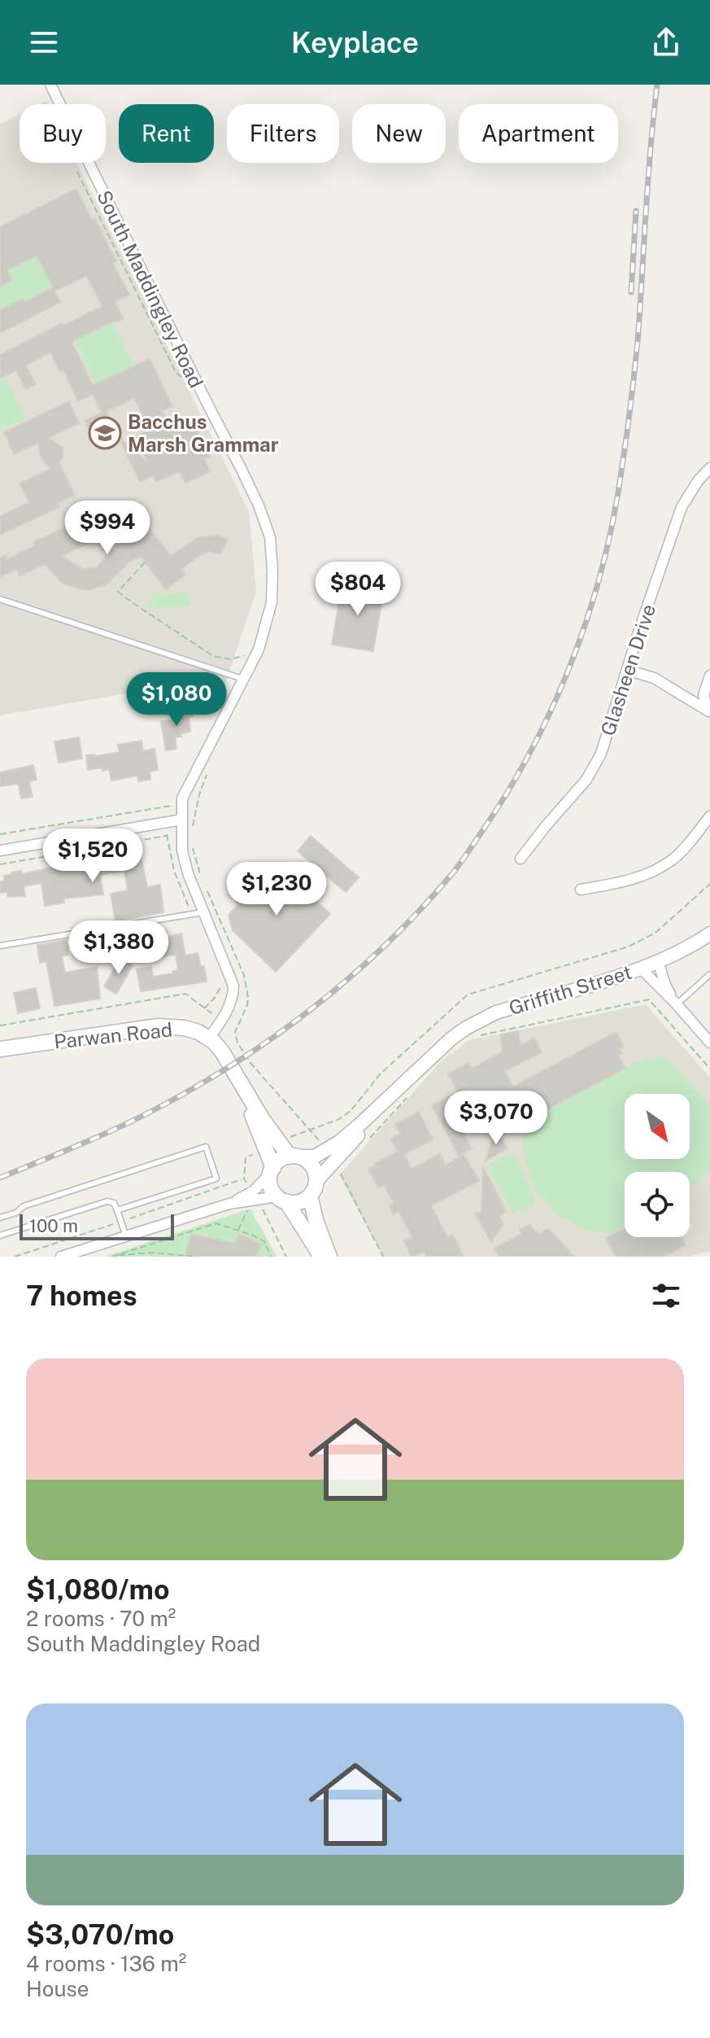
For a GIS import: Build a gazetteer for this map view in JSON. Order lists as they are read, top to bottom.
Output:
{
  "streets": {
    "main road": ["Parwan Road"],
    "street": ["South Maddingley Road", "Glasheen Drive", "Griffith Street"]
  },
  "crossings": [
    ["South Maddingley Road", "Parwan Road"]
  ],
  "places": {
    "school or university": ["Bacchus Marsh Grammar"]
  },
  "scale_bar": "100 m",
  "north": "bottom right",
  "page": {
    "header": "Keyplace",
    "chip": [
      "Buy",
      "Rent",
      "Filters",
      "New",
      "Apartment"
    ],
    "price": [
      "$994",
      "$804",
      "$1,080",
      "$1,520",
      "$1,230",
      "$1,380",
      "$3,070"
    ],
    "scale": "100 m",
    "heading": "7 homes",
    "list": [
      {
        "name": "$1,080/mo",
        "note": "2 rooms · 70 m² · South Maddingley Road"
      },
      {
        "name": "$3,070/mo",
        "note": "4 rooms · 136 m² · House"
      }
    ]
  }
}
